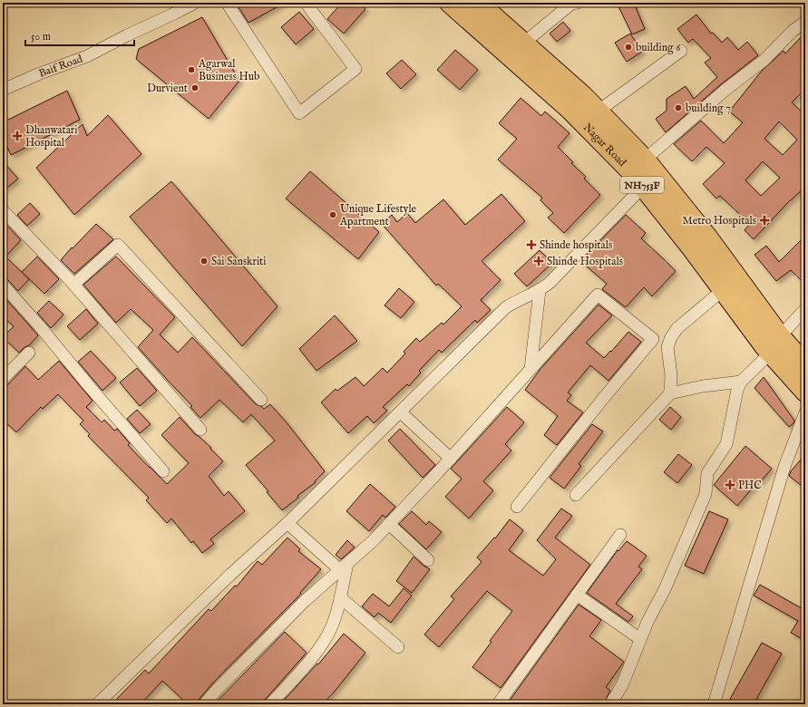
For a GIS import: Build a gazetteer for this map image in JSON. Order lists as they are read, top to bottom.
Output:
{
  "streets": {
    "highway": ["Nagar Road", "NH753F"],
    "street": ["Baif Road"]
  },
  "places": {
    "other": [
      "building 6",
      "Agarwal Business Hub",
      "Durvient",
      "building 7",
      "Unique Lifestyle Apartment",
      "Sai Sanskriti"
    ],
    "health": [
      "Dhanwatari Hospital",
      "Metro Hospitals",
      "Shinde hospitals",
      "Shinde Hospitals",
      "PHC"
    ]
  },
  "scale_bar": "50 m"
}
